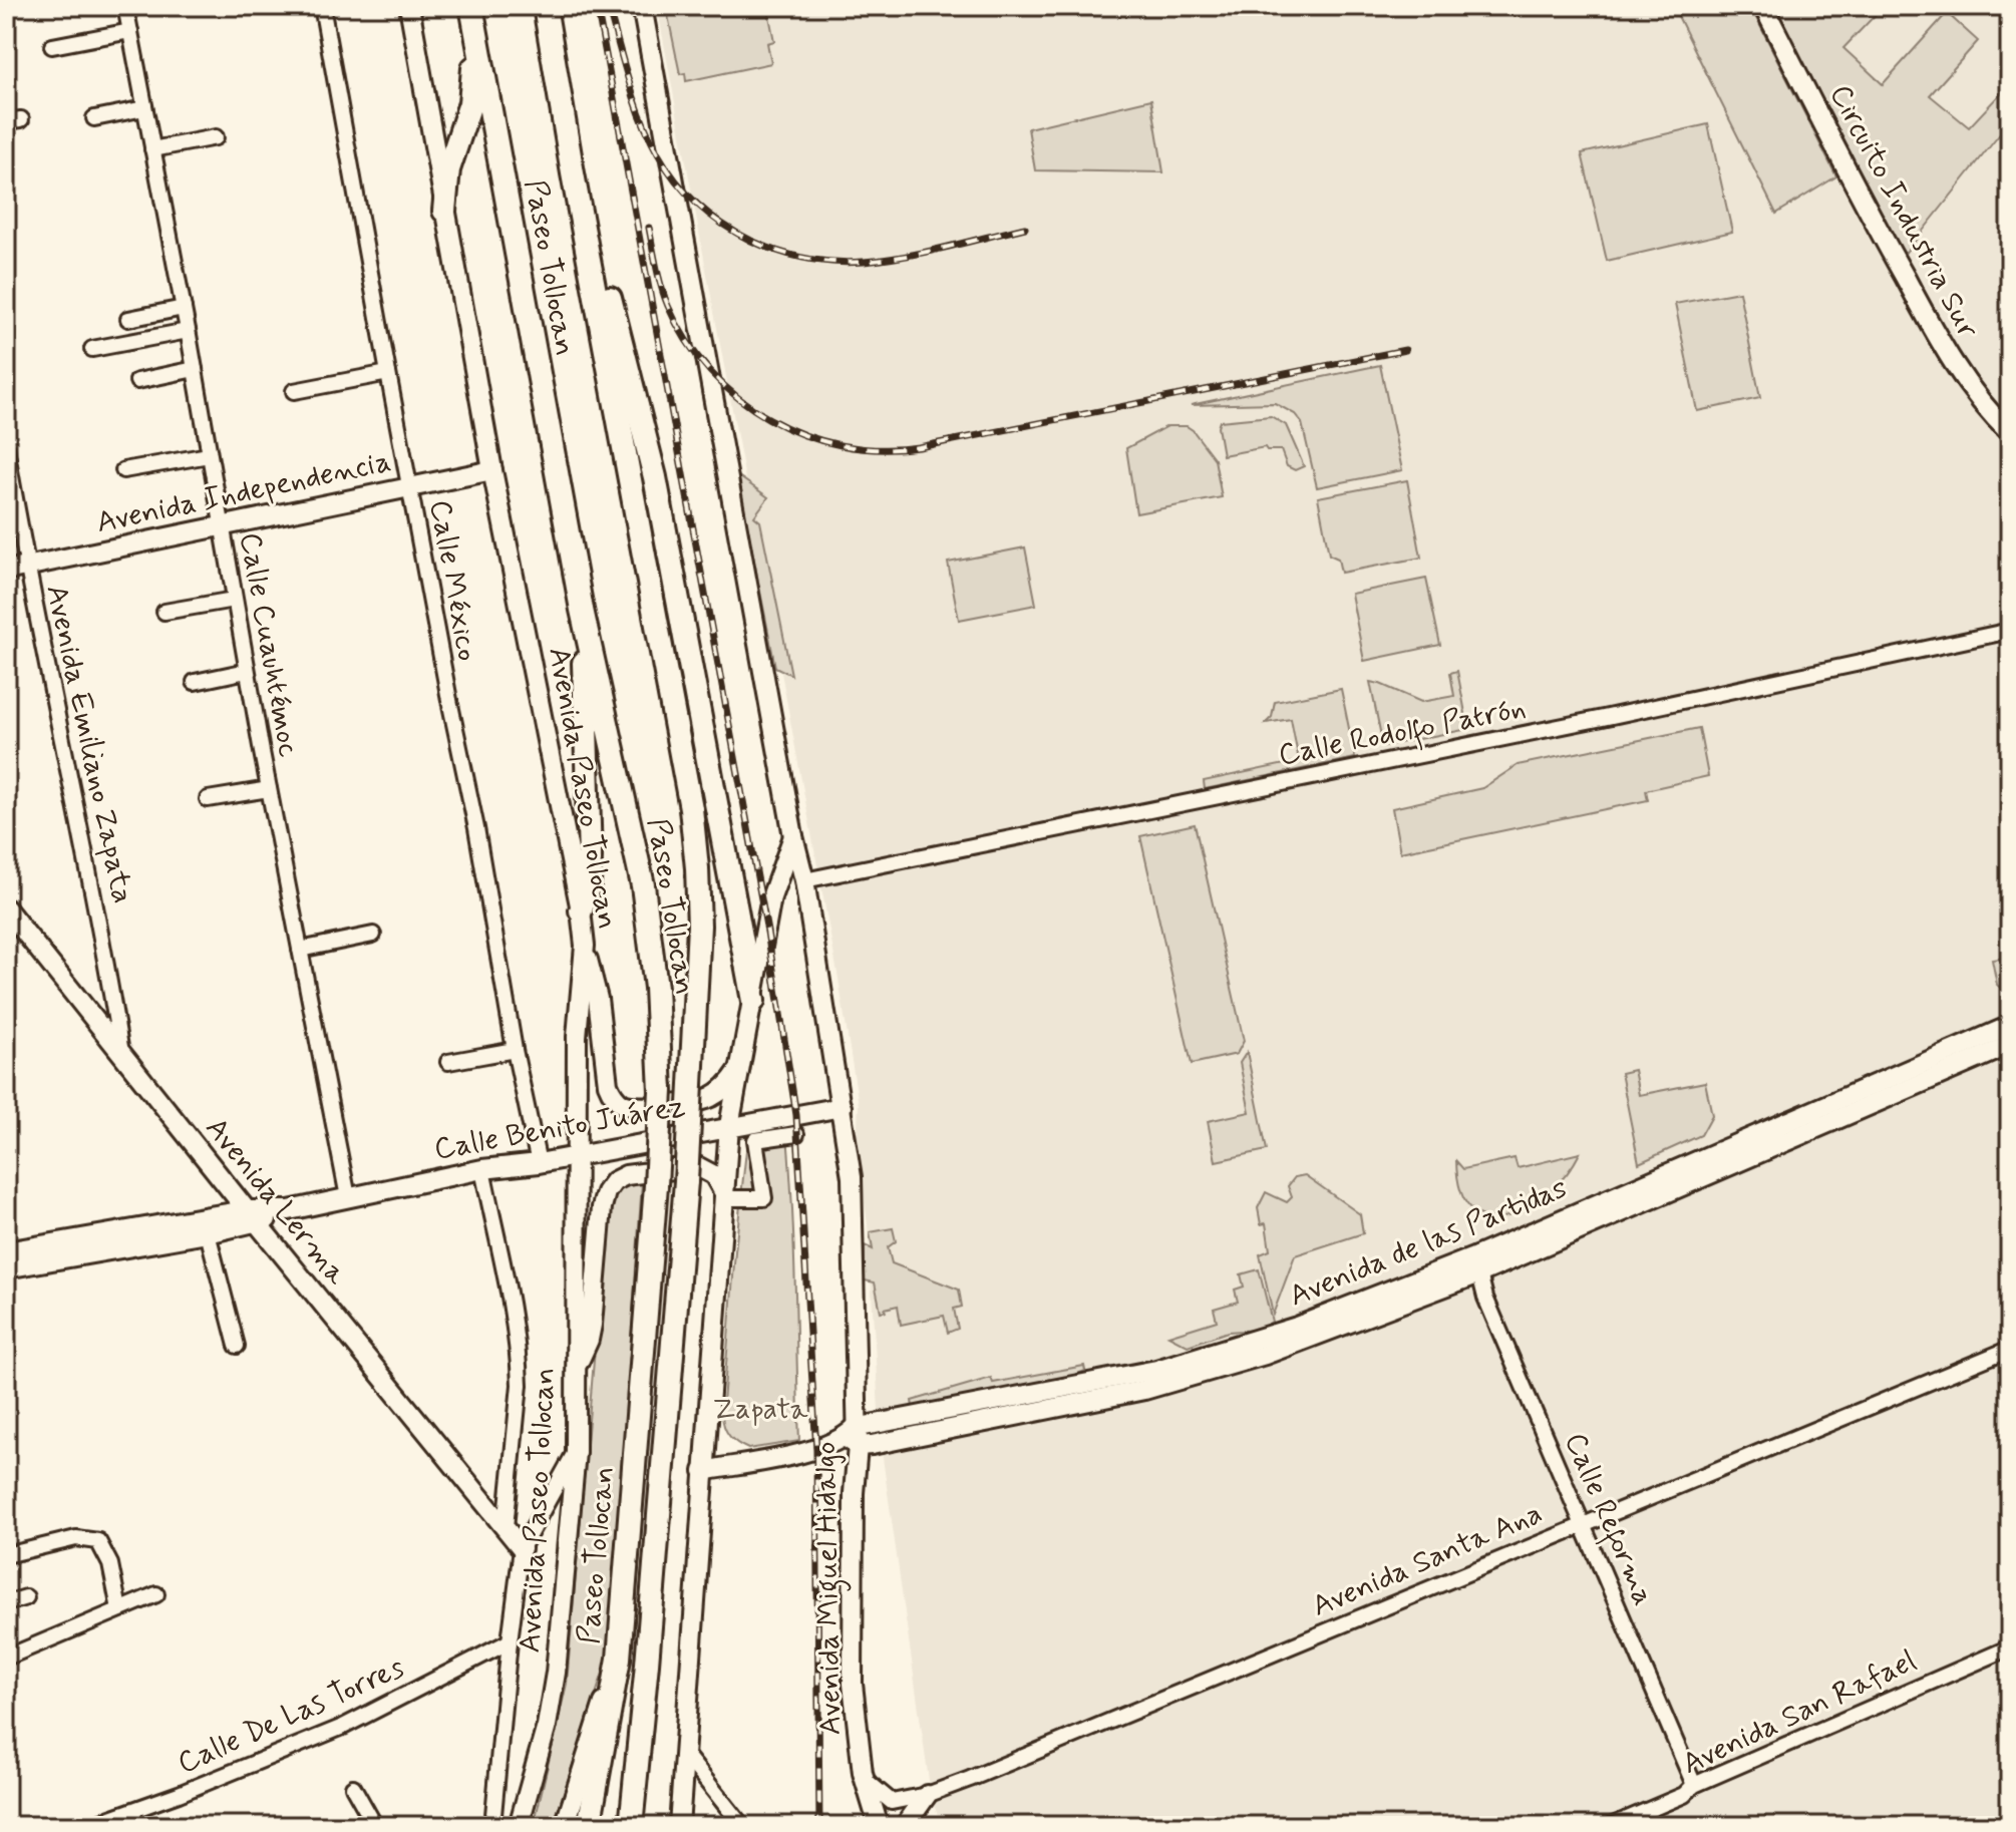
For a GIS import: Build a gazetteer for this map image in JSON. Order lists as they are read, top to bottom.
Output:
{
  "streets": {
    "highway": ["Paseo Tollocan"],
    "main road": [
      "Circuito Industria Sur",
      "Avenida Independencia",
      "Avenida Paseo Tollocan",
      "Calle Benito Juárez",
      "Avenida Lerma",
      "Avenida de las Partidas",
      "Avenida Miguel Hidalgo"
    ],
    "street": [
      "Calle México",
      "Calle Cuauhtémoc",
      "Calle Rodolfo Patrón",
      "Avenida Emiliano Zapata",
      "Calle Reforma",
      "Avenida Santa Ana",
      "Avenida San Rafael",
      "Calle De Las Torres"
    ]
  },
  "crossings": [
    ["Avenida Independencia", "Calle México"],
    ["Avenida Independencia", "Calle Cuauhtémoc"],
    ["Avenida Independencia", "Avenida Emiliano Zapata"],
    ["Avenida Independencia", "Avenida Paseo Tollocan"],
    ["Calle México", "Calle Benito Juárez"],
    ["Calle Cuauhtémoc", "Calle Benito Juárez"],
    ["Avenida Emiliano Zapata", "Avenida Lerma"],
    ["Avenida Paseo Tollocan", "Calle Benito Juárez"],
    ["Calle Benito Juárez", "Avenida Lerma"],
    ["Calle Benito Juárez", "Avenida Miguel Hidalgo"],
    ["Avenida de las Partidas", "Calle Reforma"],
    ["Avenida de las Partidas", "Avenida Miguel Hidalgo"],
    ["Calle Reforma", "Avenida Santa Ana"],
    ["Calle Reforma", "Avenida San Rafael"],
    ["Avenida Santa Ana", "Avenida Miguel Hidalgo"]
  ],
  "parks": ["Zapata"]
}
